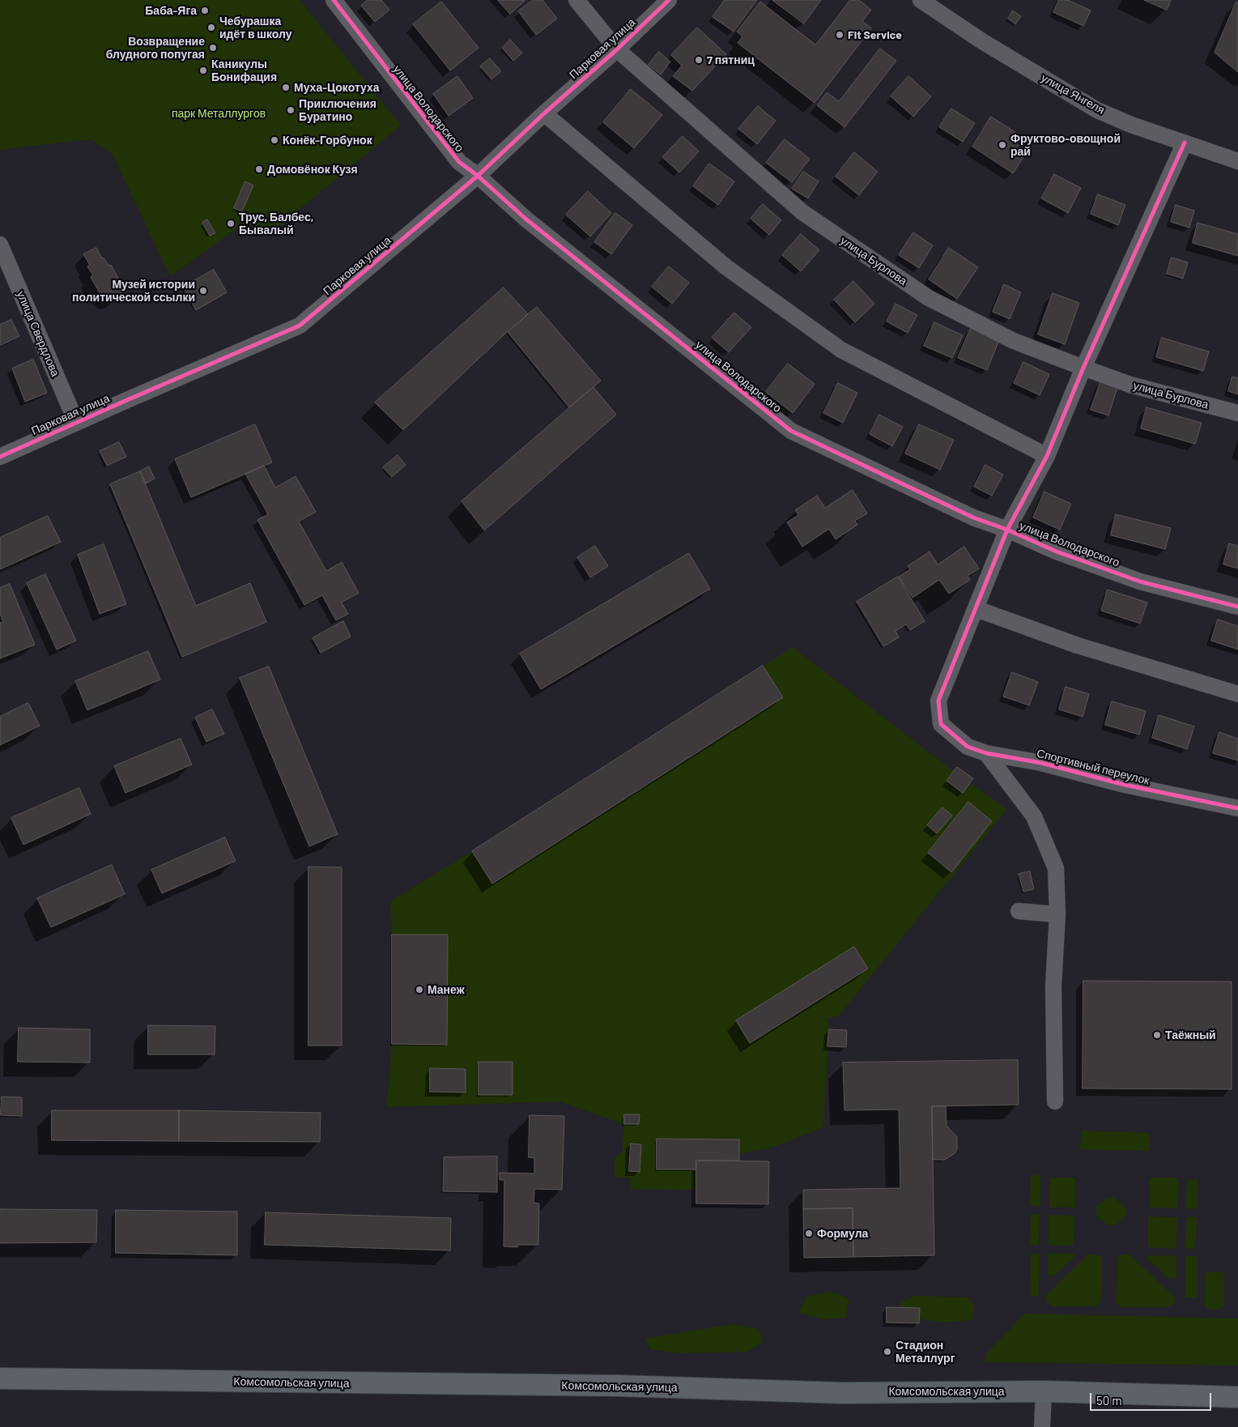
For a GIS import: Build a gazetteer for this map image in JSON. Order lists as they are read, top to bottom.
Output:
{
  "streets": {
    "main road": ["Комсомольская улица"],
    "street": [
      "Парковая улица",
      "улица Янгеля",
      "улица Володарского",
      "улица Бурлова",
      "улица Свердлова",
      "Спортивный переулок"
    ]
  },
  "crossings": [
    ["Парковая улица", "улица Володарского"],
    ["Парковая улица", "улица Бурлова"],
    ["Парковая улица", "улица Свердлова"],
    ["улица Янгеля", "Спортивный переулок"],
    ["улица Володарского", "Спортивный переулок"],
    ["улица Бурлова", "Спортивный переулок"]
  ],
  "parks": ["парк Металлургов"],
  "places": [
    "Баба-Яга",
    "Чебурашка идёт в школу",
    "Fit Service",
    "Возвращение блудного попугая",
    "7 пятниц",
    "Каникулы Бонифация",
    "Муха-Цокотуха",
    "Приключения Буратино",
    "Конёк-Горбунок",
    "Фруктово-овощной рай",
    "Домовёнок Кузя",
    "Трус, Балбес, Бывалый",
    "Музей истории политической ссылки",
    "Манеж",
    "Таёжный",
    "Формула",
    "Стадион Металлург"
  ],
  "scale_bar": "50 m"
}
